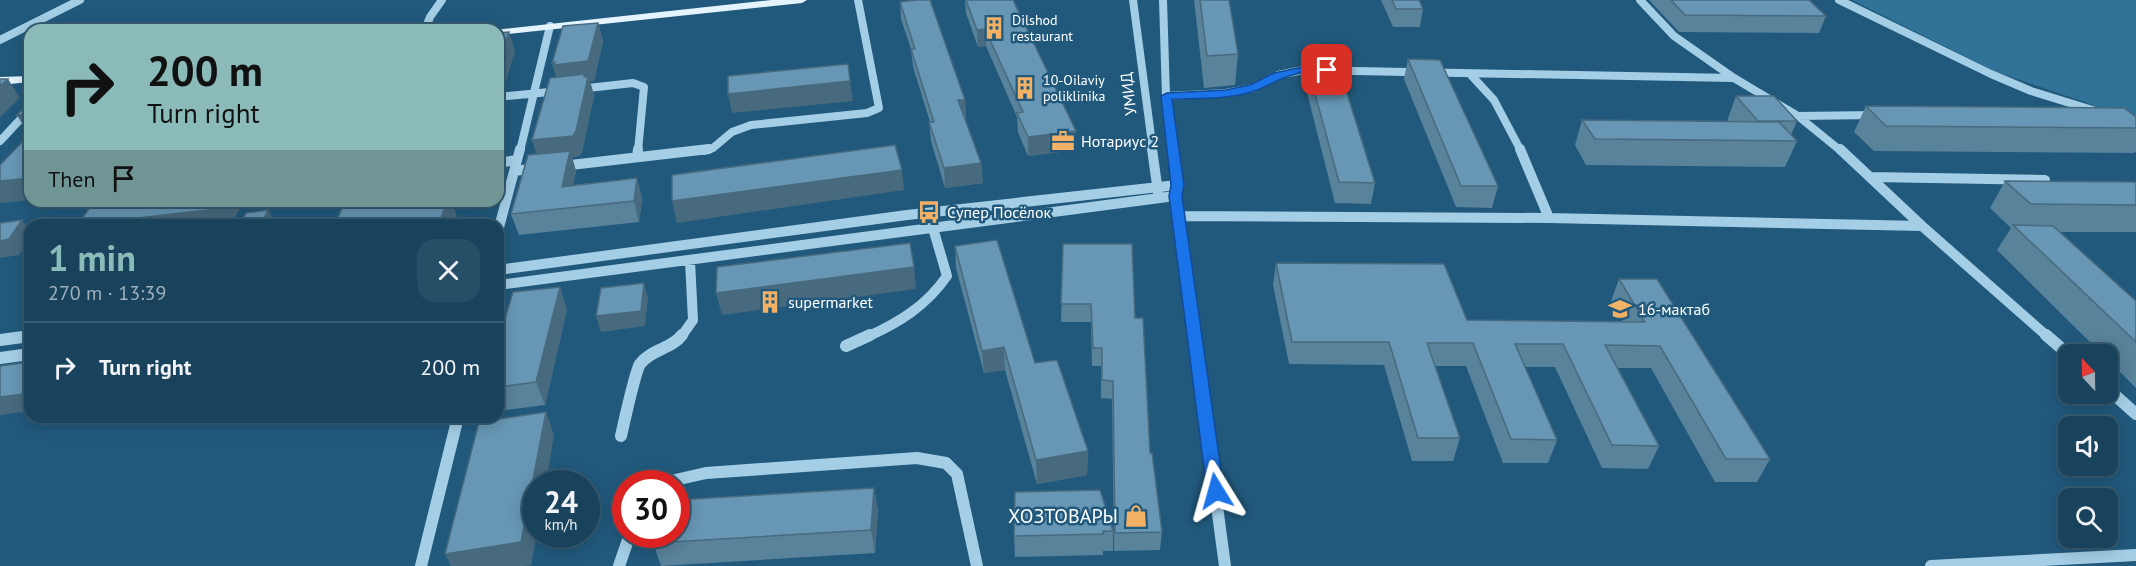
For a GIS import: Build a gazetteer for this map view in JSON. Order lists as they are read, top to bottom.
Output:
{
  "streets": {
    "street": ["УМИД"]
  },
  "places": {
    "building": ["Dilshod restaurant", "10-Oilaviy poliklinika", "supermarket"],
    "office": ["Нотариус 2"],
    "bus stop": ["Супер Посёлок"],
    "school or university": ["16-мактаб"],
    "shop": ["ХОЗТОВАРЫ"]
  },
  "north": "top",
  "page": {
    "turn": ["200 m", "Turn right"],
    "then": "Then",
    "heading": ["1 min", "270 m · 13:39"],
    "list": [
      {
        "name": "Turn right",
        "value": "200 m"
      }
    ],
    "speed": "24 km/h",
    "limit": "30"
  }
}
